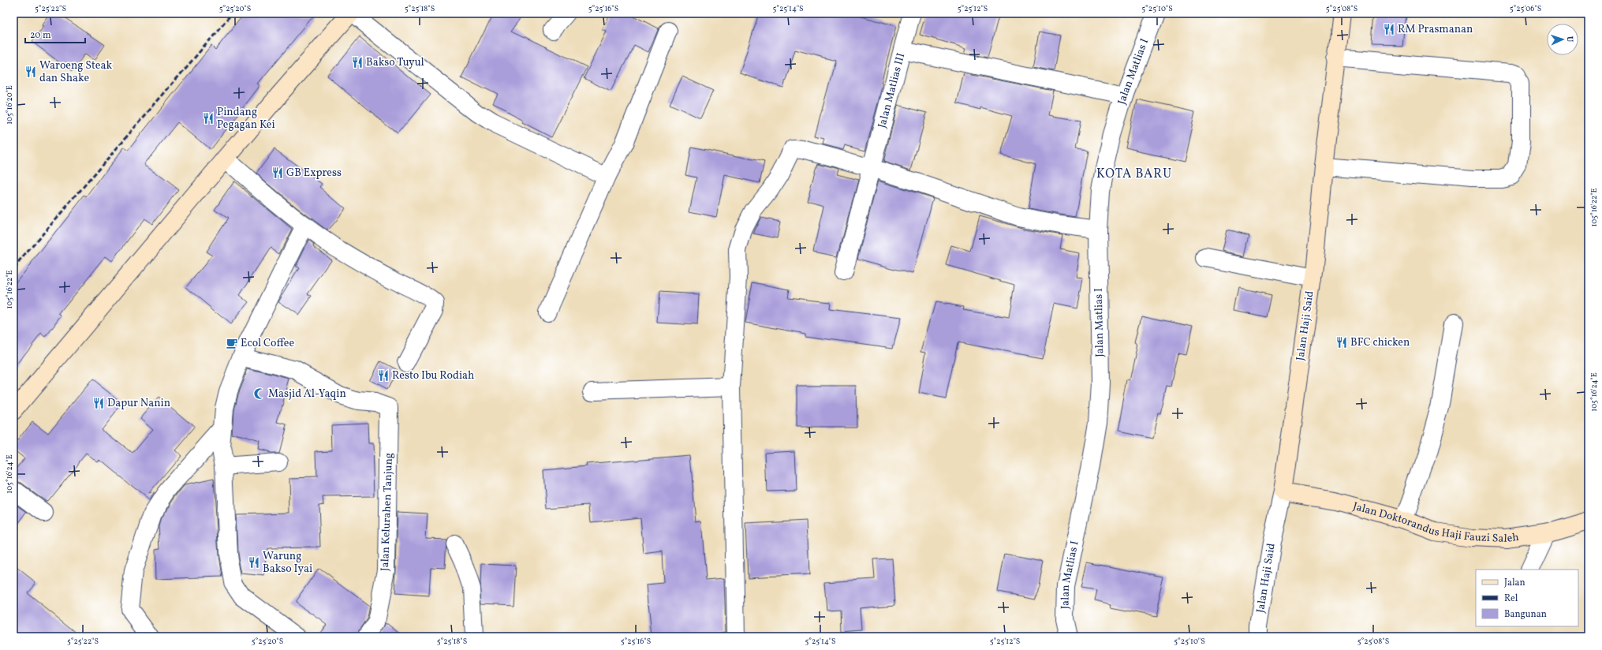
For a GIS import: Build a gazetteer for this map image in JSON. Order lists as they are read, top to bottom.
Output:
{
  "streets": {
    "street": [
      "Jalan Matlias I",
      "Jalan Matlias III",
      "Jalan Haji Said",
      "Jalan Kelurahen Tanjung",
      "Jalan Doktorandus Haji Fauzi Saleh"
    ]
  },
  "crossings": [
    ["Jalan Haji Said", "Jalan Doktorandus Haji Fauzi Saleh"]
  ],
  "districts": ["KOTA BARU"],
  "places": {
    "restaurant": [
      "RM Prasmanan",
      "Bakso Tuyul",
      "Waroeng Steak dan Shake",
      "Pindang Pegagan Kei",
      "GB Express",
      "BFC chicken",
      "Resto Ibu Rodiah",
      "Dapur Nanin",
      "Warung Bakso Iyai"
    ],
    "cafe": ["Ecol Coffee"],
    "mosque": ["Masjid Al-Yaqin"]
  },
  "legend": ["Jalan", "Rel", "Bangunan"],
  "scale_bar": "20 m",
  "north": "right",
  "coordinates": [
    "5°25'22\"S",
    "5°25'20\"S",
    "5°25'18\"S",
    "5°25'16\"S",
    "5°25'14\"S",
    "5°25'12\"S",
    "5°25'10\"S",
    "5°25'08\"S",
    "5°25'06\"S",
    "105°16'20\"E",
    "105°16'22\"E",
    "105°16'24\"E"
  ]
}
